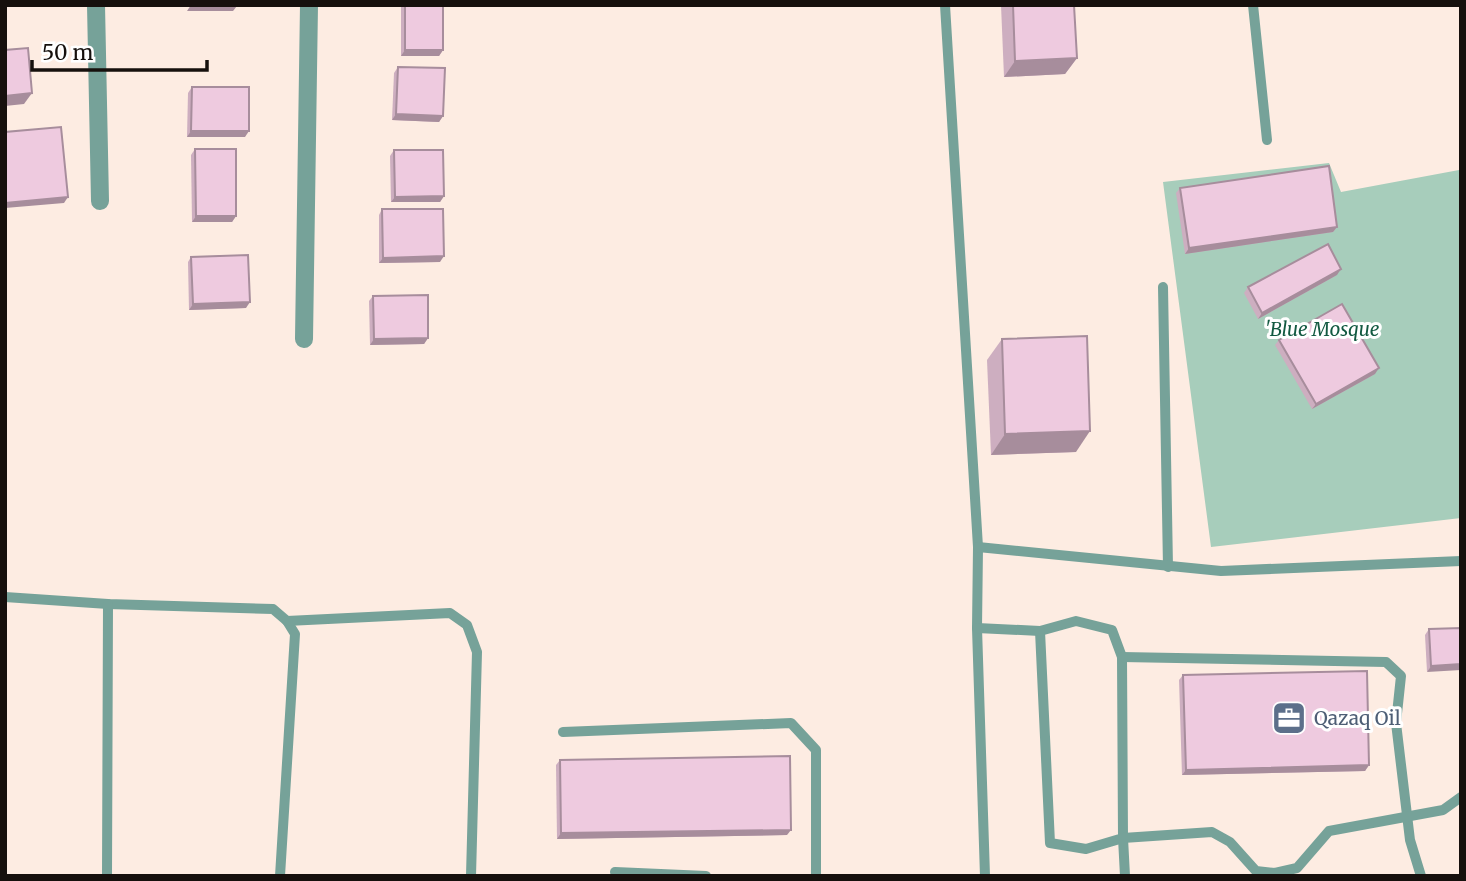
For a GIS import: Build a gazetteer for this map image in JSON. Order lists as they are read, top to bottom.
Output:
{
  "parks": ["'Blue Mosque"],
  "places": {
    "office": ["Qazaq Oil"]
  },
  "scale_bar": "50 m"
}
